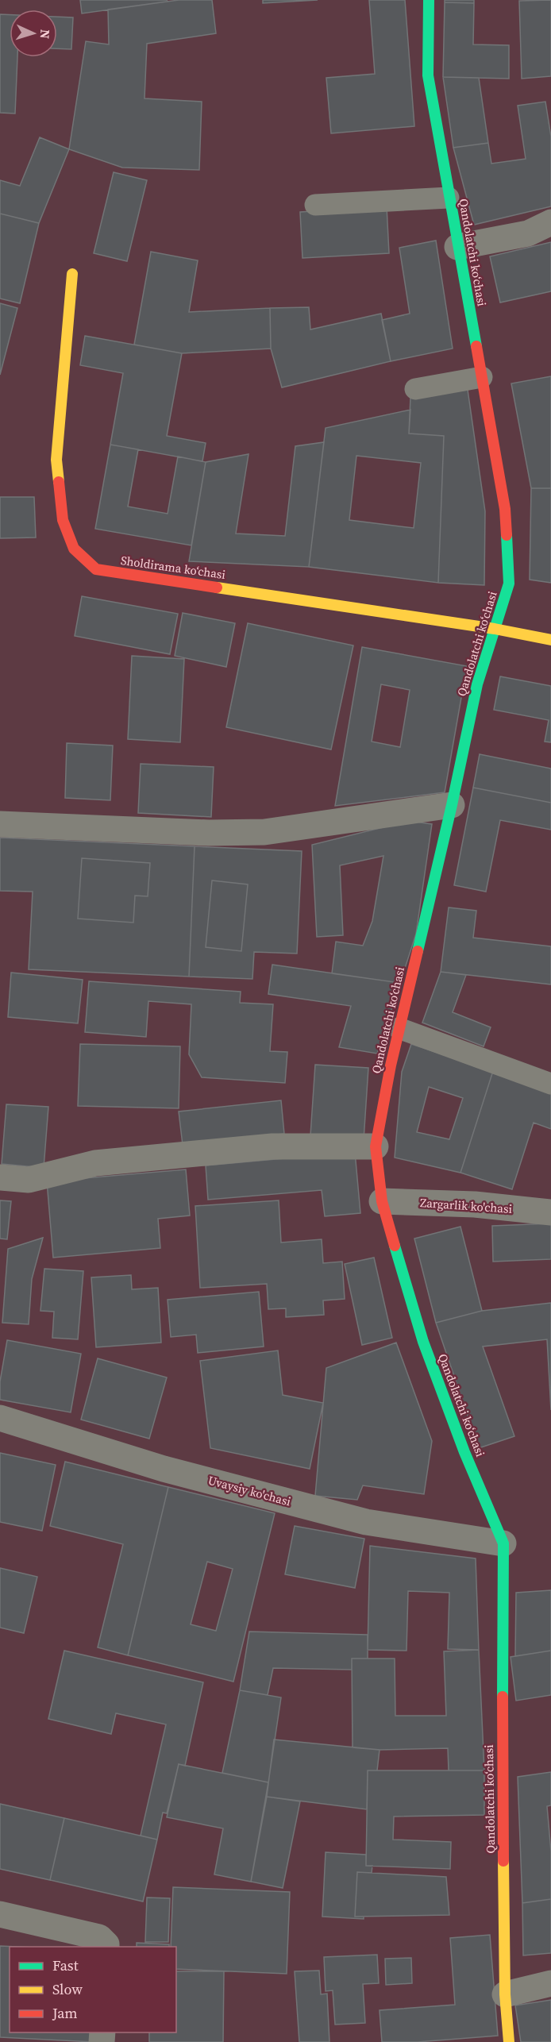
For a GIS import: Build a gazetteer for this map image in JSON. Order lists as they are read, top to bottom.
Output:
{
  "streets": {
    "street": [
      "Qandolatchi koʻchasi",
      "Sholdirama ko‘chasi",
      "Zargarlik ko'chasi",
      "Uvaysiy ko'chasi"
    ]
  },
  "crossings": [
    ["Qandolatchi koʻchasi", "Sholdirama ko‘chasi"],
    ["Qandolatchi koʻchasi", "Zargarlik ko'chasi"],
    ["Qandolatchi koʻchasi", "Uvaysiy ko'chasi"]
  ],
  "legend": ["Fast", "Slow", "Jam"],
  "north": "right"
}
